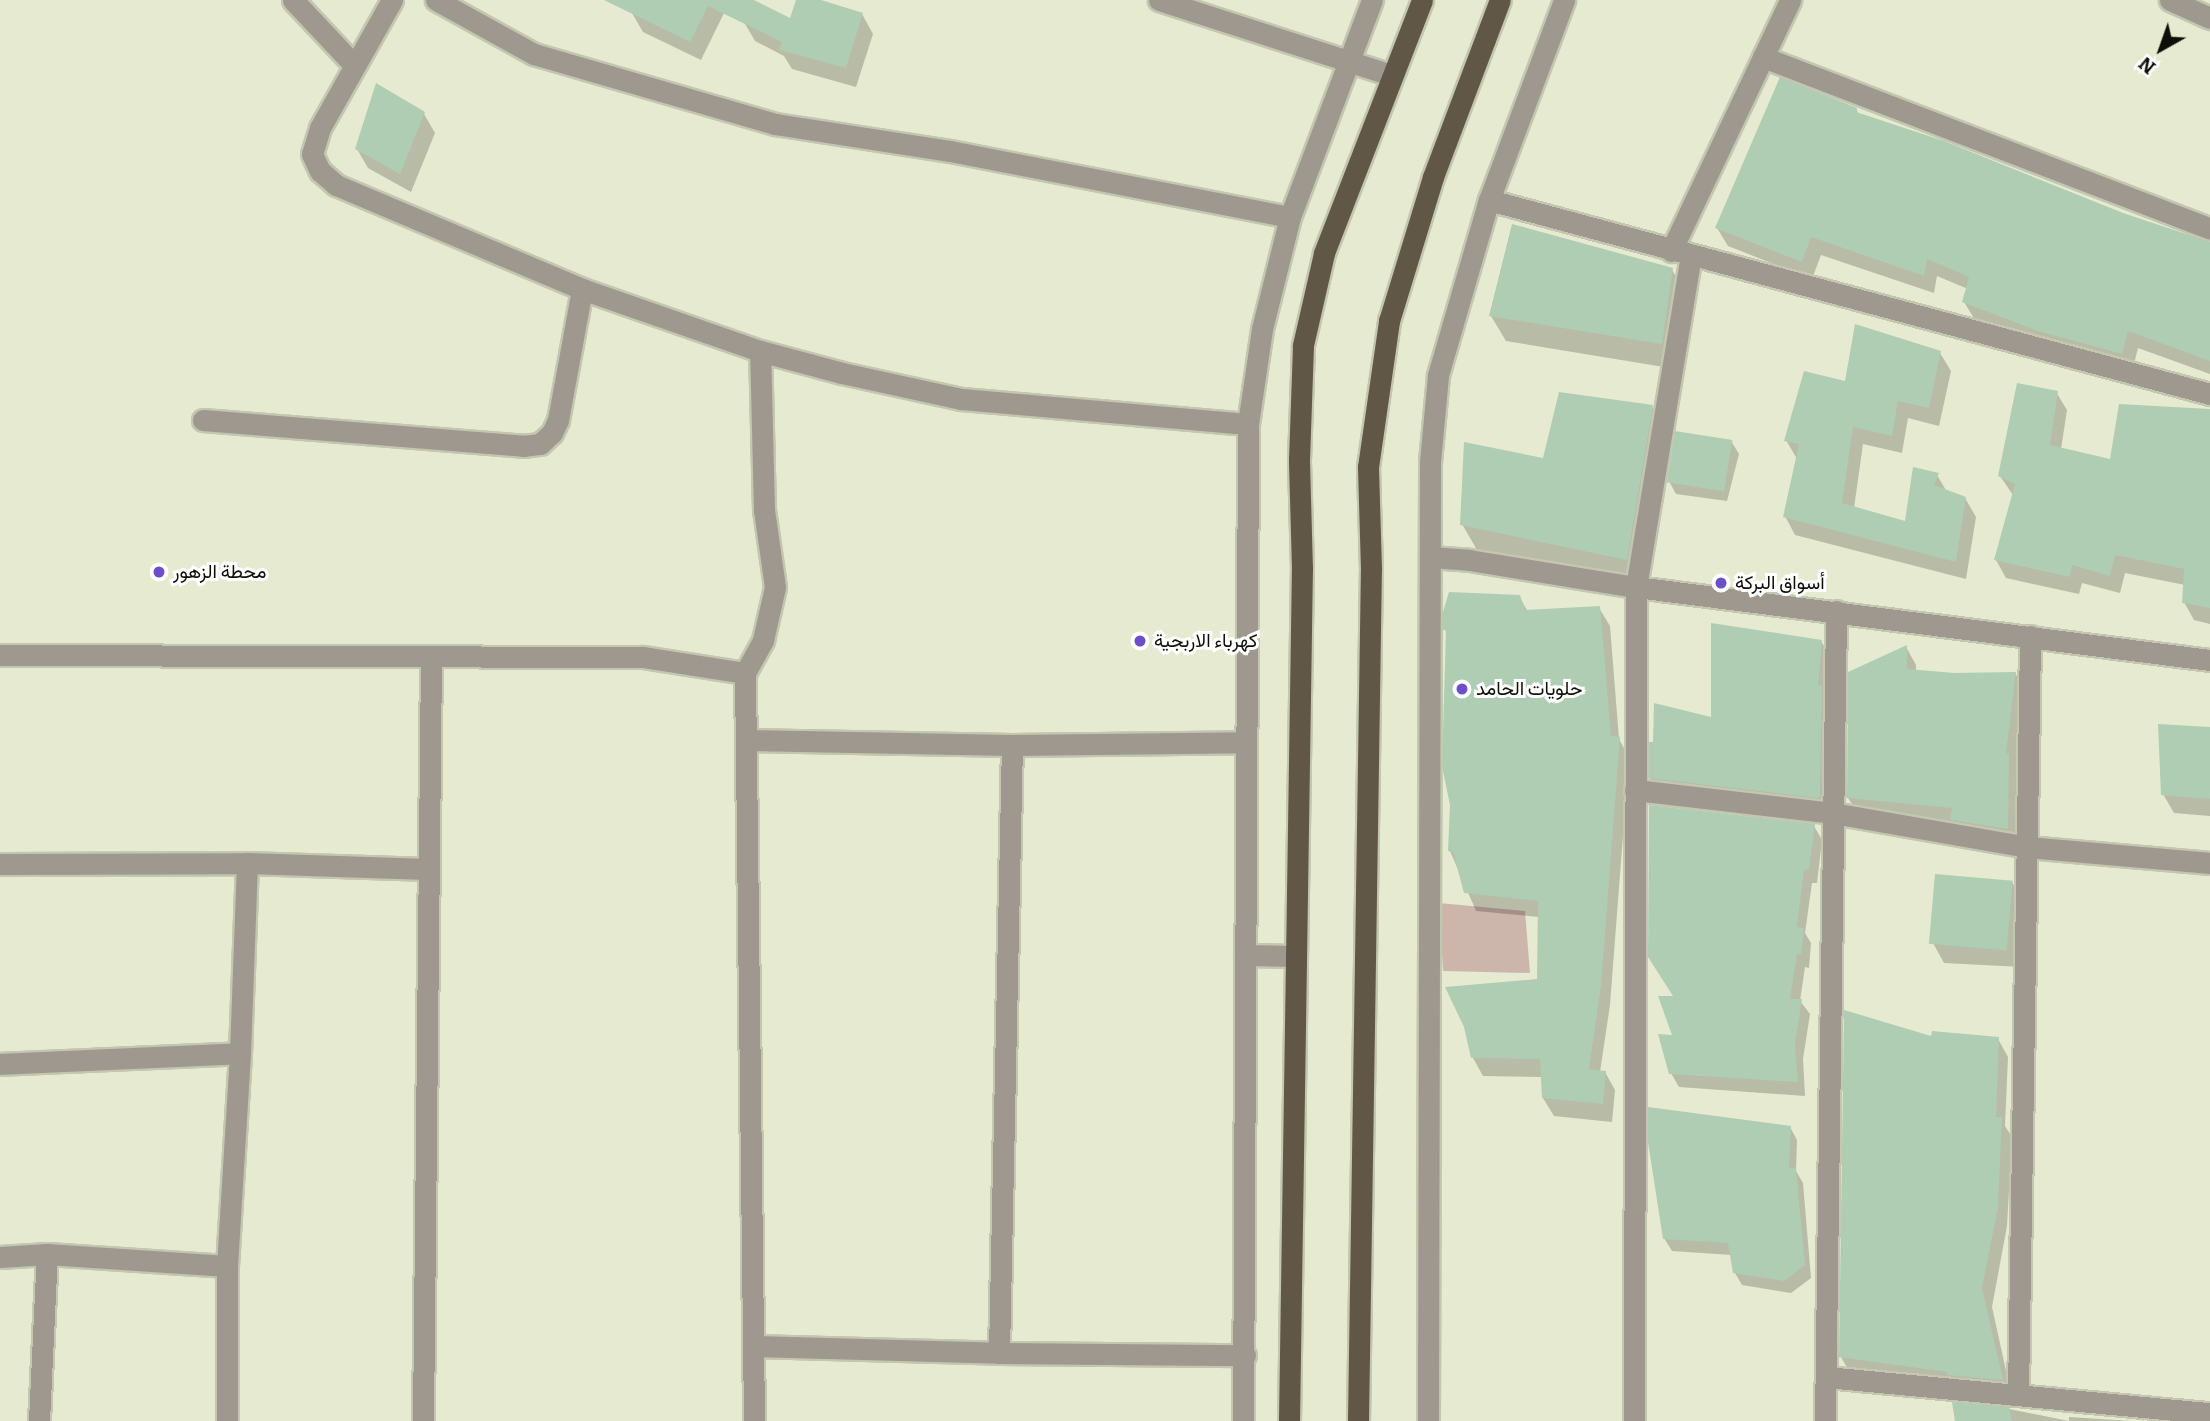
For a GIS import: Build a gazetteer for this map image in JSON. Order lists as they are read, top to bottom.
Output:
{
  "places": [
    "محطة الزهور",
    "أسواق البركة",
    "كهرباء الاربجية",
    "حلويات الحامد"
  ],
  "north": "bottom left"
}
